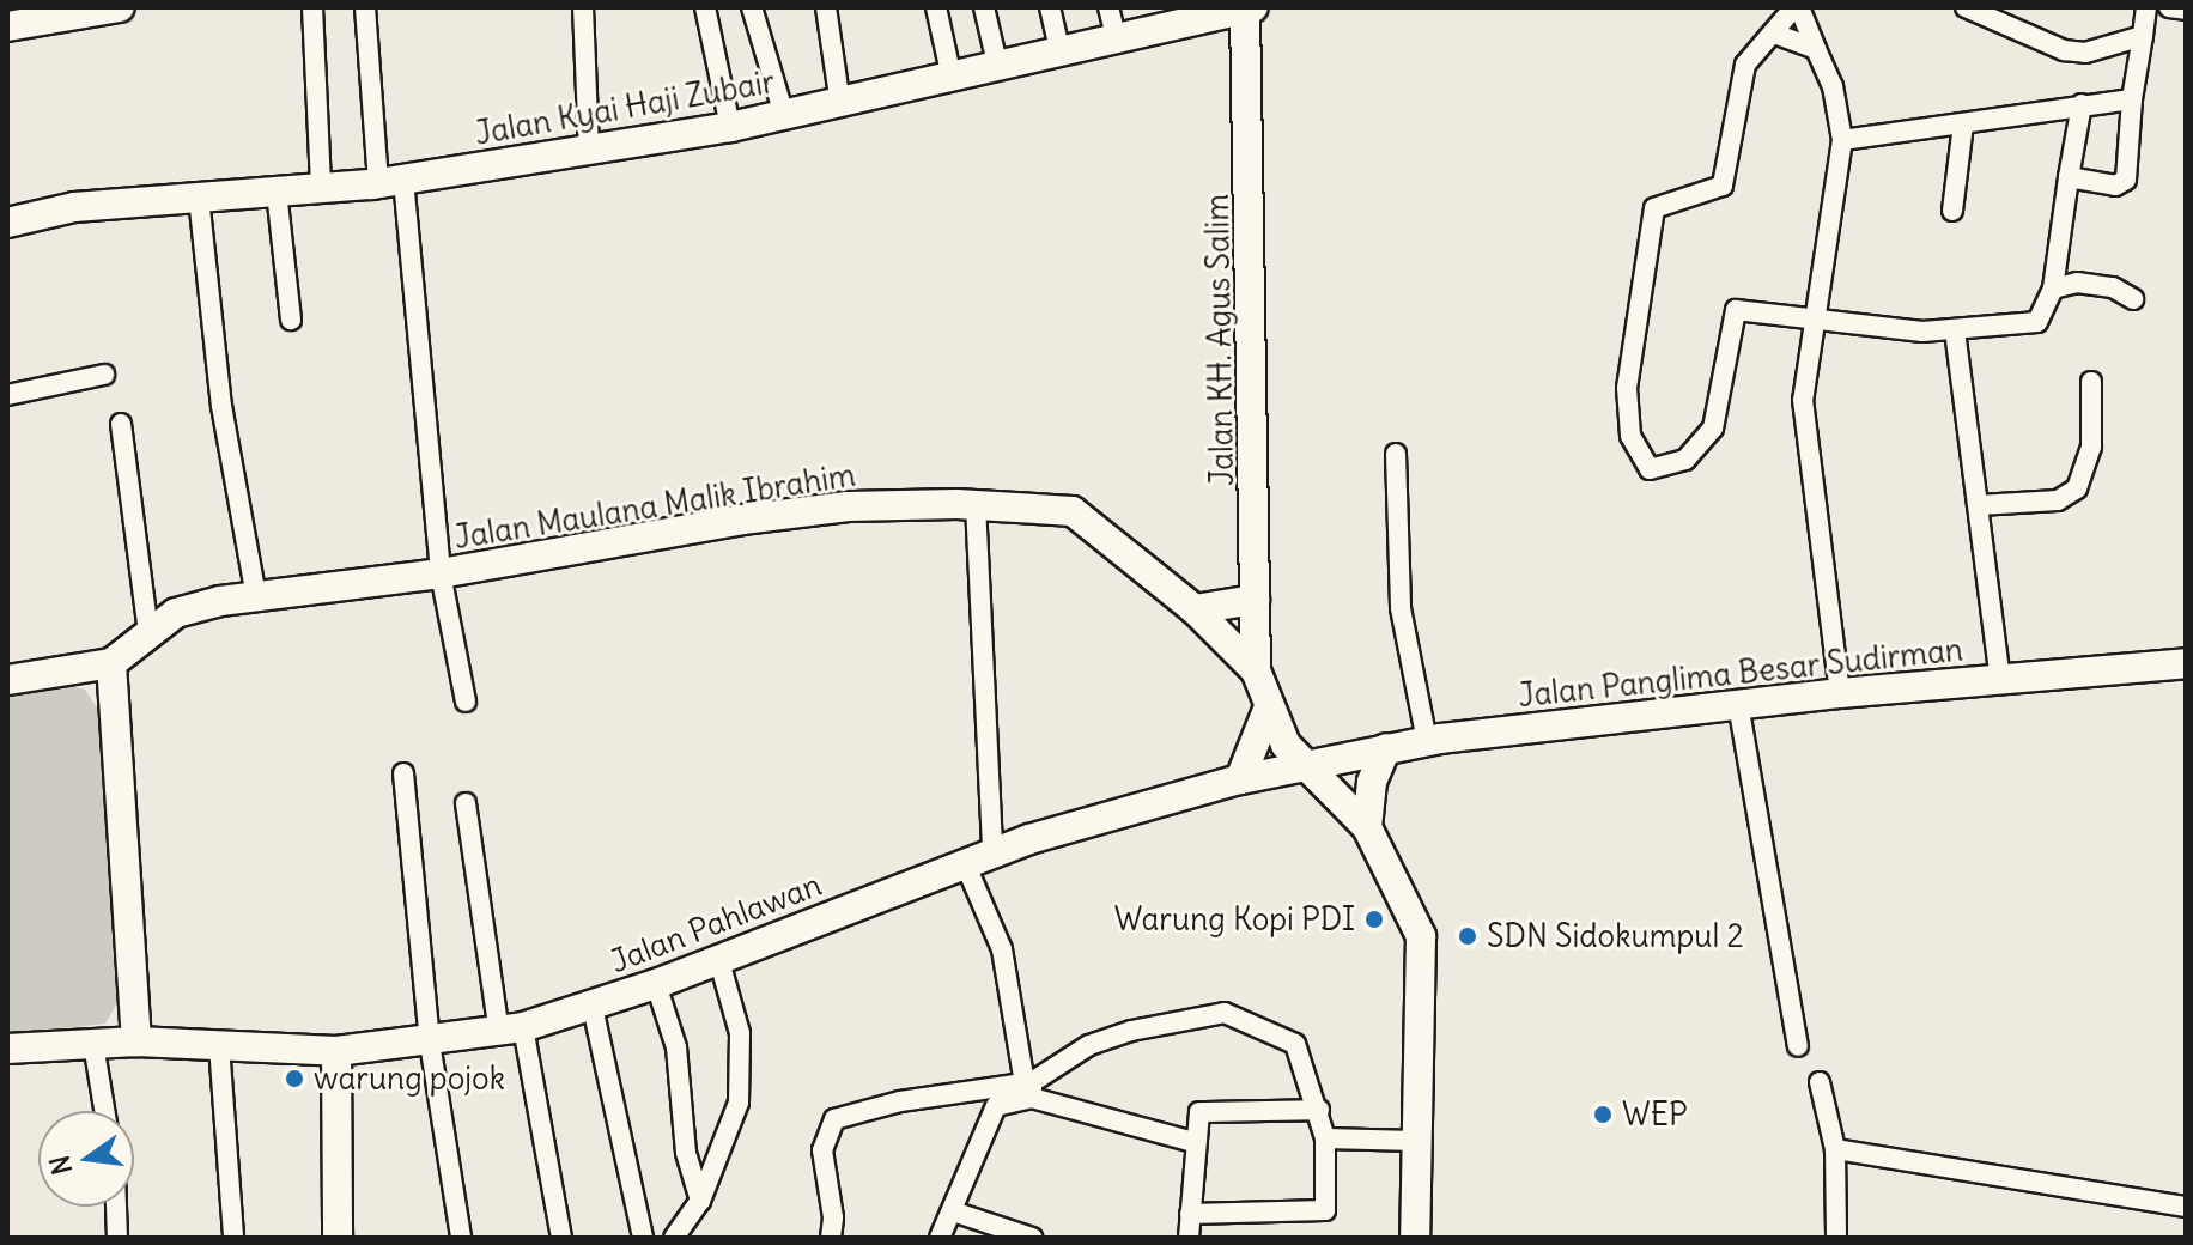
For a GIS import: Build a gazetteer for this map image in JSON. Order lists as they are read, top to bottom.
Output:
{
  "streets": {
    "street": [
      "Jalan Kyai Haji Zubair",
      "Jalan KH. Agus Salim",
      "Jalan Maulana Malik Ibrahim",
      "Jalan Panglima Besar Sudirman",
      "Jalan Pahlawan"
    ]
  },
  "crossings": [
    ["Jalan Kyai Haji Zubair", "Jalan KH. Agus Salim"],
    ["Jalan KH. Agus Salim", "Jalan Maulana Malik Ibrahim"],
    ["Jalan Panglima Besar Sudirman", "Jalan Pahlawan"]
  ],
  "places": [
    "Warung Kopi PDI",
    "SDN Sidokumpul 2",
    "warung pojok",
    "WEP"
  ],
  "north": "left"
}
